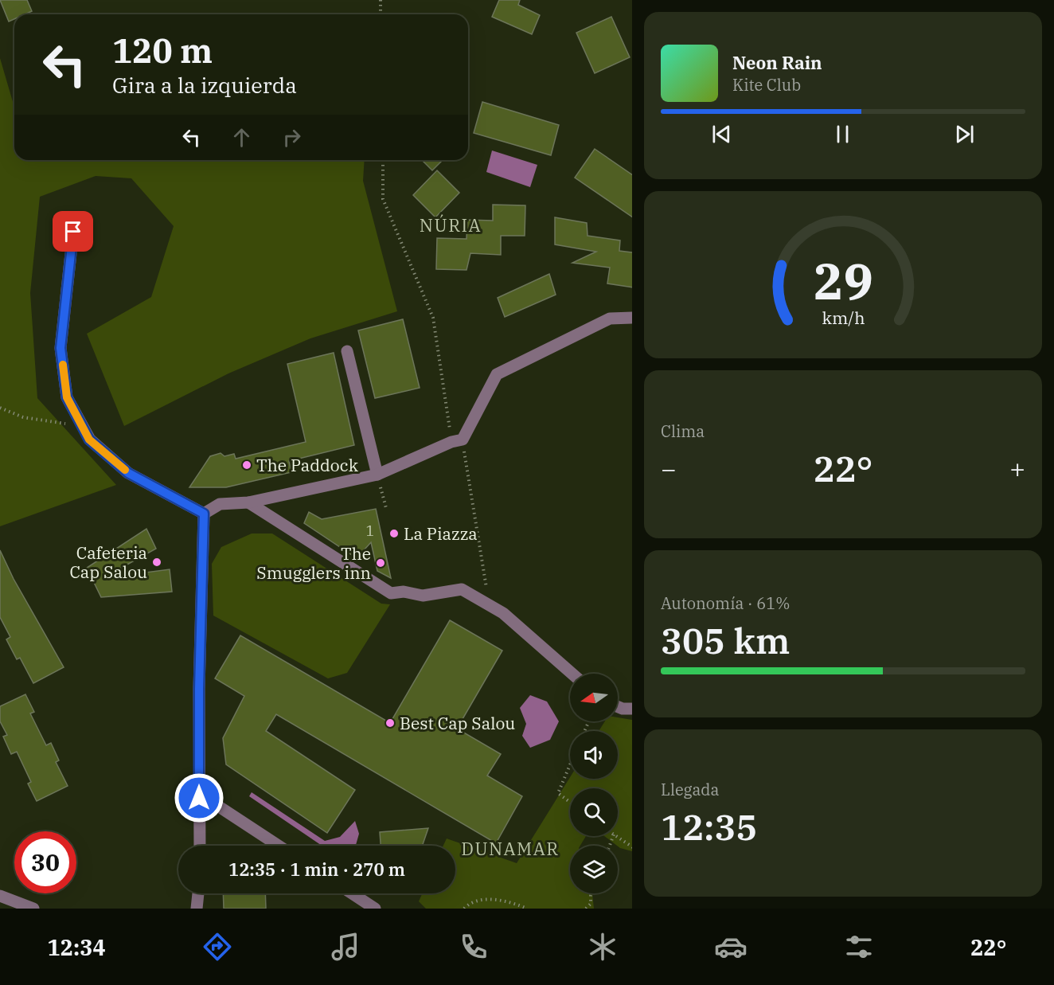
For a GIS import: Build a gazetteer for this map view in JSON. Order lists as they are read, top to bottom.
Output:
{
  "districts": ["NÚRIA", "DUNAMAR"],
  "places": [
    "The Paddock",
    "La Piazza",
    "Cafeteria Cap Salou",
    "The Smugglers inn",
    "Best Cap Salou"
  ],
  "house_numbers": ["1"],
  "north": "left",
  "page": {
    "turn": ["120 m", "Gira a la izquierda"],
    "song": ["Neon Rain", "Kite Club"],
    "tile": [
      "Clima",
      ["Autonomía · 61%", "305 km"],
      ["Llegada", "12:35"]
    ],
    "heat": ["−", "22°", "+"],
    "limit": "30",
    "trip": "12:35 · 1 min · 270 m",
    "tabs": ["12:34", "22°"],
    "gauge": ["29", "km/h"]
  }
}
